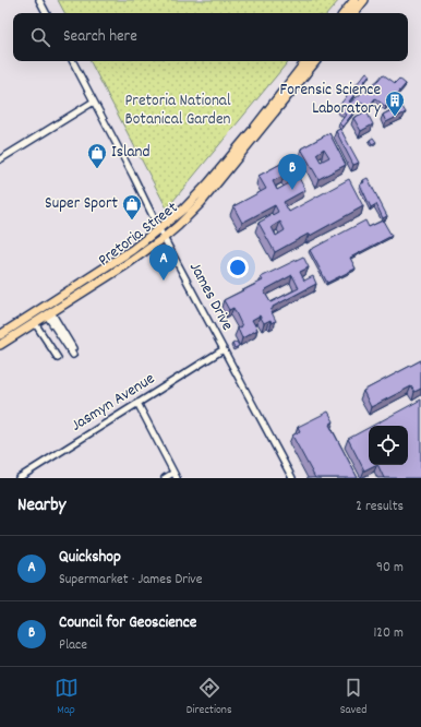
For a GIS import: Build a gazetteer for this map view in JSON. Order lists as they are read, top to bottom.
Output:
{
  "streets": {
    "main road": ["Pretoria Street"],
    "street": ["James Drive", "Jasmyn Avenue"]
  },
  "crossings": [
    ["Pretoria Street", "James Drive"],
    ["James Drive", "Jasmyn Avenue"]
  ],
  "parks": ["Pretoria National Botanical Garden"],
  "places": {
    "building": ["Forensic Science Laboratory"],
    "shop": ["Island", "Super Sport"]
  },
  "page": {
    "search": "Search here",
    "pins": ["B", "A"],
    "heading": ["Nearby", "2 results"],
    "list": [
      {
        "mark": "A",
        "name": "Quickshop",
        "note": "Supermarket · James Drive",
        "value": "90 m"
      },
      {
        "mark": "B",
        "name": "Council for Geoscience",
        "note": "Place",
        "value": "120 m"
      }
    ],
    "nav": ["Map", "Directions", "Saved"]
  }
}
